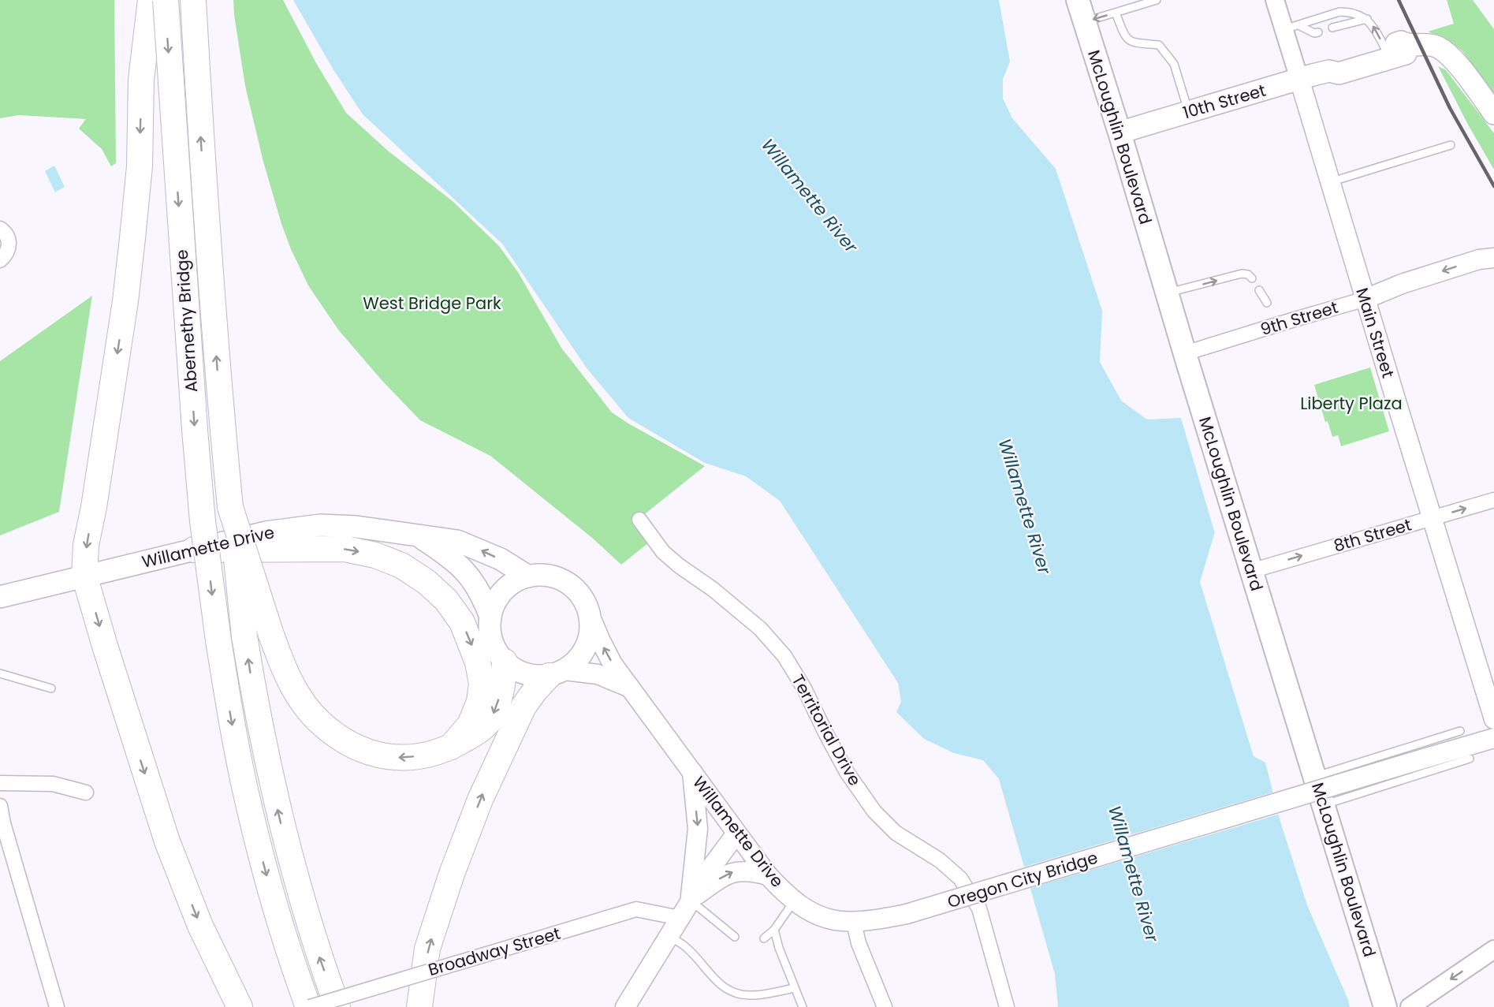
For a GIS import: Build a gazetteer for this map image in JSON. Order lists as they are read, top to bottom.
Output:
{
  "streets": {
    "highway": ["McLoughlin Boulevard", "Abernethy Bridge"],
    "main road": [
      "10th Street",
      "9th Street",
      "Main Street",
      "Willamette Drive",
      "Oregon City Bridge"
    ],
    "street": ["8th Street", "Territorial Drive", "Broadway Street"]
  },
  "crossings": [
    ["10th Street", "McLoughlin Boulevard"],
    ["10th Street", "Main Street"],
    ["McLoughlin Boulevard", "9th Street"],
    ["McLoughlin Boulevard", "8th Street"],
    ["9th Street", "Main Street"],
    ["Abernethy Bridge", "Broadway Street"],
    ["Main Street", "8th Street"],
    ["Willamette Drive", "Oregon City Bridge"]
  ],
  "one_way": ["9th Street", "8th Street"],
  "water": ["Willamette River"],
  "parks": ["West Bridge Park", "Liberty Plaza"]
}
